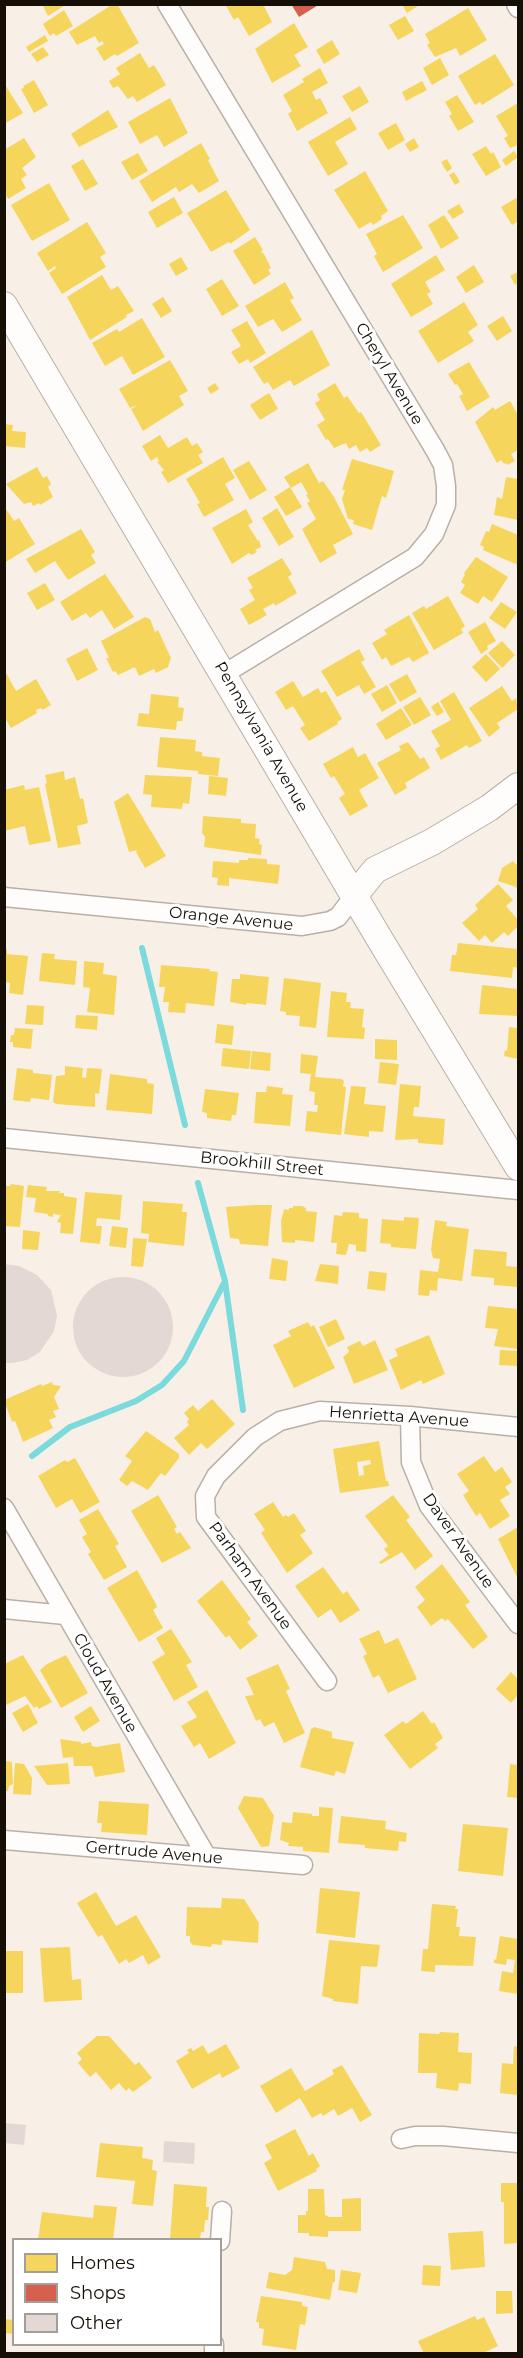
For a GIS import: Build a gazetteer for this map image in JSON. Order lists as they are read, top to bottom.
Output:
{
  "streets": {
    "main road": ["Pennsylvania Avenue", "Orange Avenue"],
    "street": [
      "Cheryl Avenue",
      "Brookhill Street",
      "Henrietta Avenue",
      "Daver Avenue",
      "Parham Avenue",
      "Cloud Avenue",
      "Gertrude Avenue"
    ]
  },
  "crossings": [
    ["Cheryl Avenue", "Pennsylvania Avenue"],
    ["Pennsylvania Avenue", "Orange Avenue"],
    ["Henrietta Avenue", "Daver Avenue"],
    ["Henrietta Avenue", "Parham Avenue"],
    ["Cloud Avenue", "Gertrude Avenue"]
  ],
  "legend": ["Homes", "Shops", "Other"]
}
